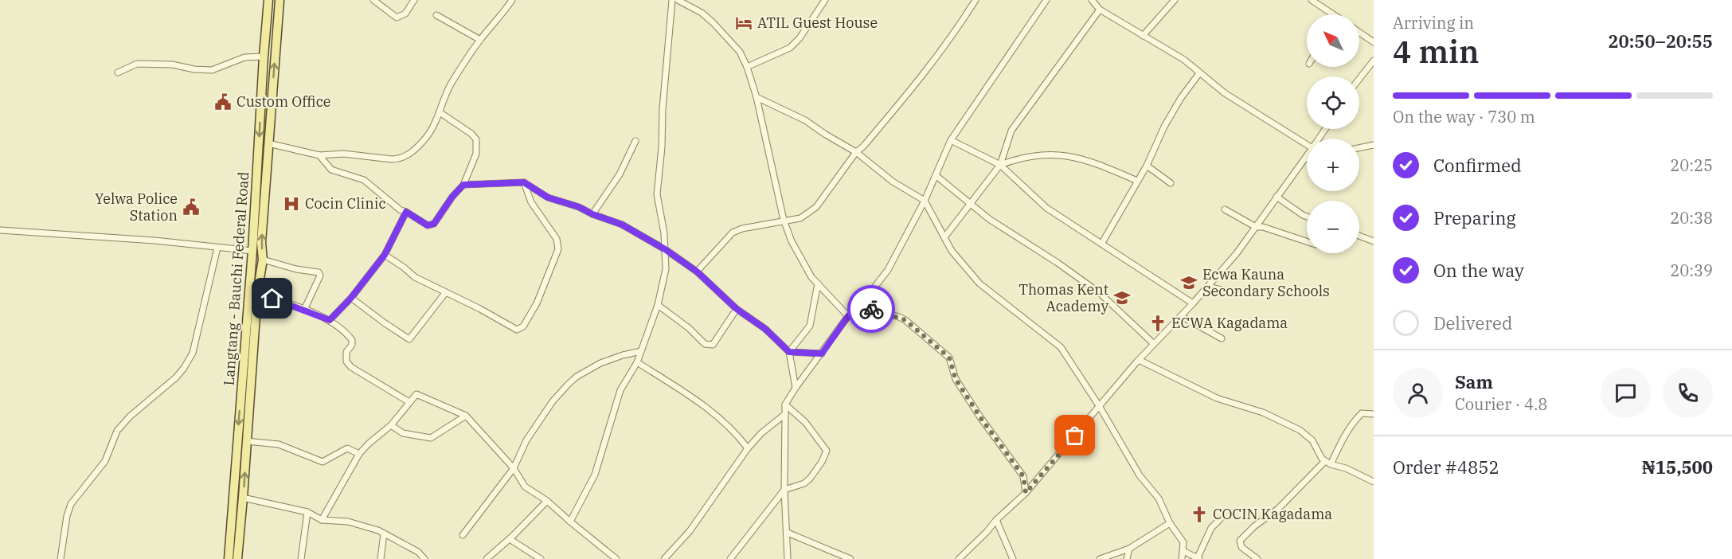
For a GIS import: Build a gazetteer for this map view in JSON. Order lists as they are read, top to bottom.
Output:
{
  "streets": {
    "main road": ["Langtang - Bauchi Federal Road"]
  },
  "places": {
    "hotel": ["ATIL Guest House"],
    "public building": ["Custom Office", "Yelwa Police Station"],
    "hospital": ["Cocin Clinic"],
    "school or university": ["Ecwa Kauna Secondary Schools", "Thomas Kent Academy"],
    "church": ["ECWA Kagadama", "COCIN Kagadama"]
  },
  "north": "top left",
  "page": {
    "heading": ["4 min", "Arriving in", "20:50–20:55"],
    "panel": [
      "Sam",
      "Courier · 4.8",
      "Order #4852",
      "₦15,500"
    ],
    "map_buttons": ["+", "−"],
    "bar": "On the way · 730 m",
    "list": [
      ["Confirmed", "20:25"],
      ["Preparing", "20:38"],
      ["On the way", "20:39"],
      "Delivered"
    ]
  }
}
